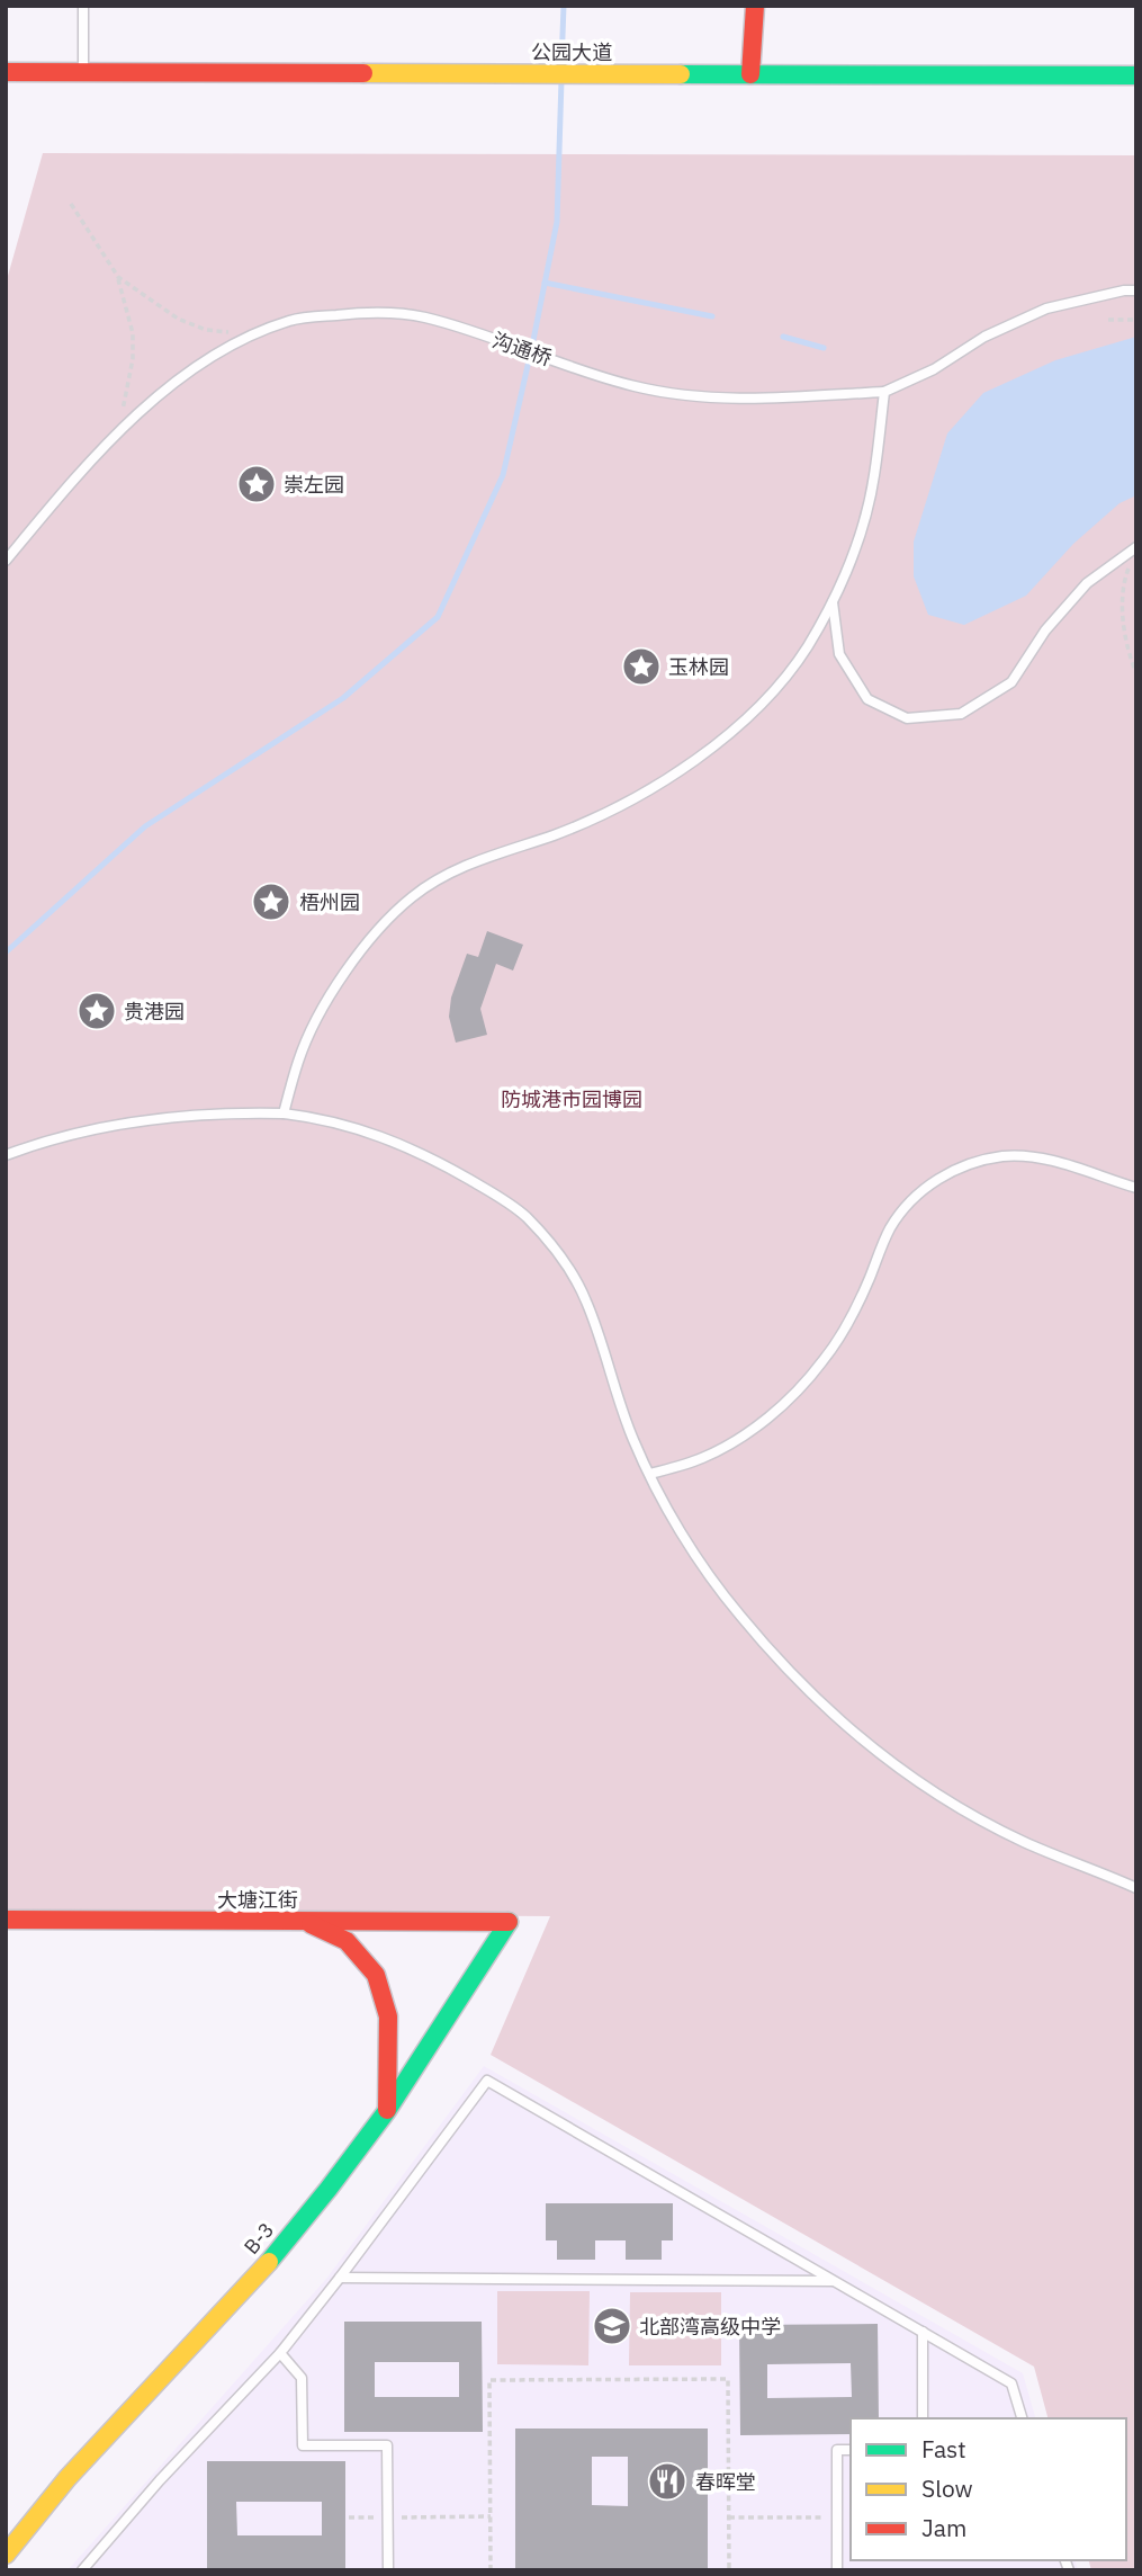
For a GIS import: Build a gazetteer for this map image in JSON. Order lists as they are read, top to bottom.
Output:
{
  "streets": {
    "street": ["公园大道", "大塘江街", "B-3"],
    "lane": ["沟通桥"]
  },
  "crossings": [
    ["大塘江街", "B-3"]
  ],
  "parks": ["防城港市园博园"],
  "places": {
    "place": [
      "崇左园",
      "玉林园",
      "梧州园",
      "贵港园"
    ],
    "school or university": ["北部湾高级中学"],
    "restaurant": ["春晖堂"]
  },
  "legend": ["Fast", "Slow", "Jam"]
}
